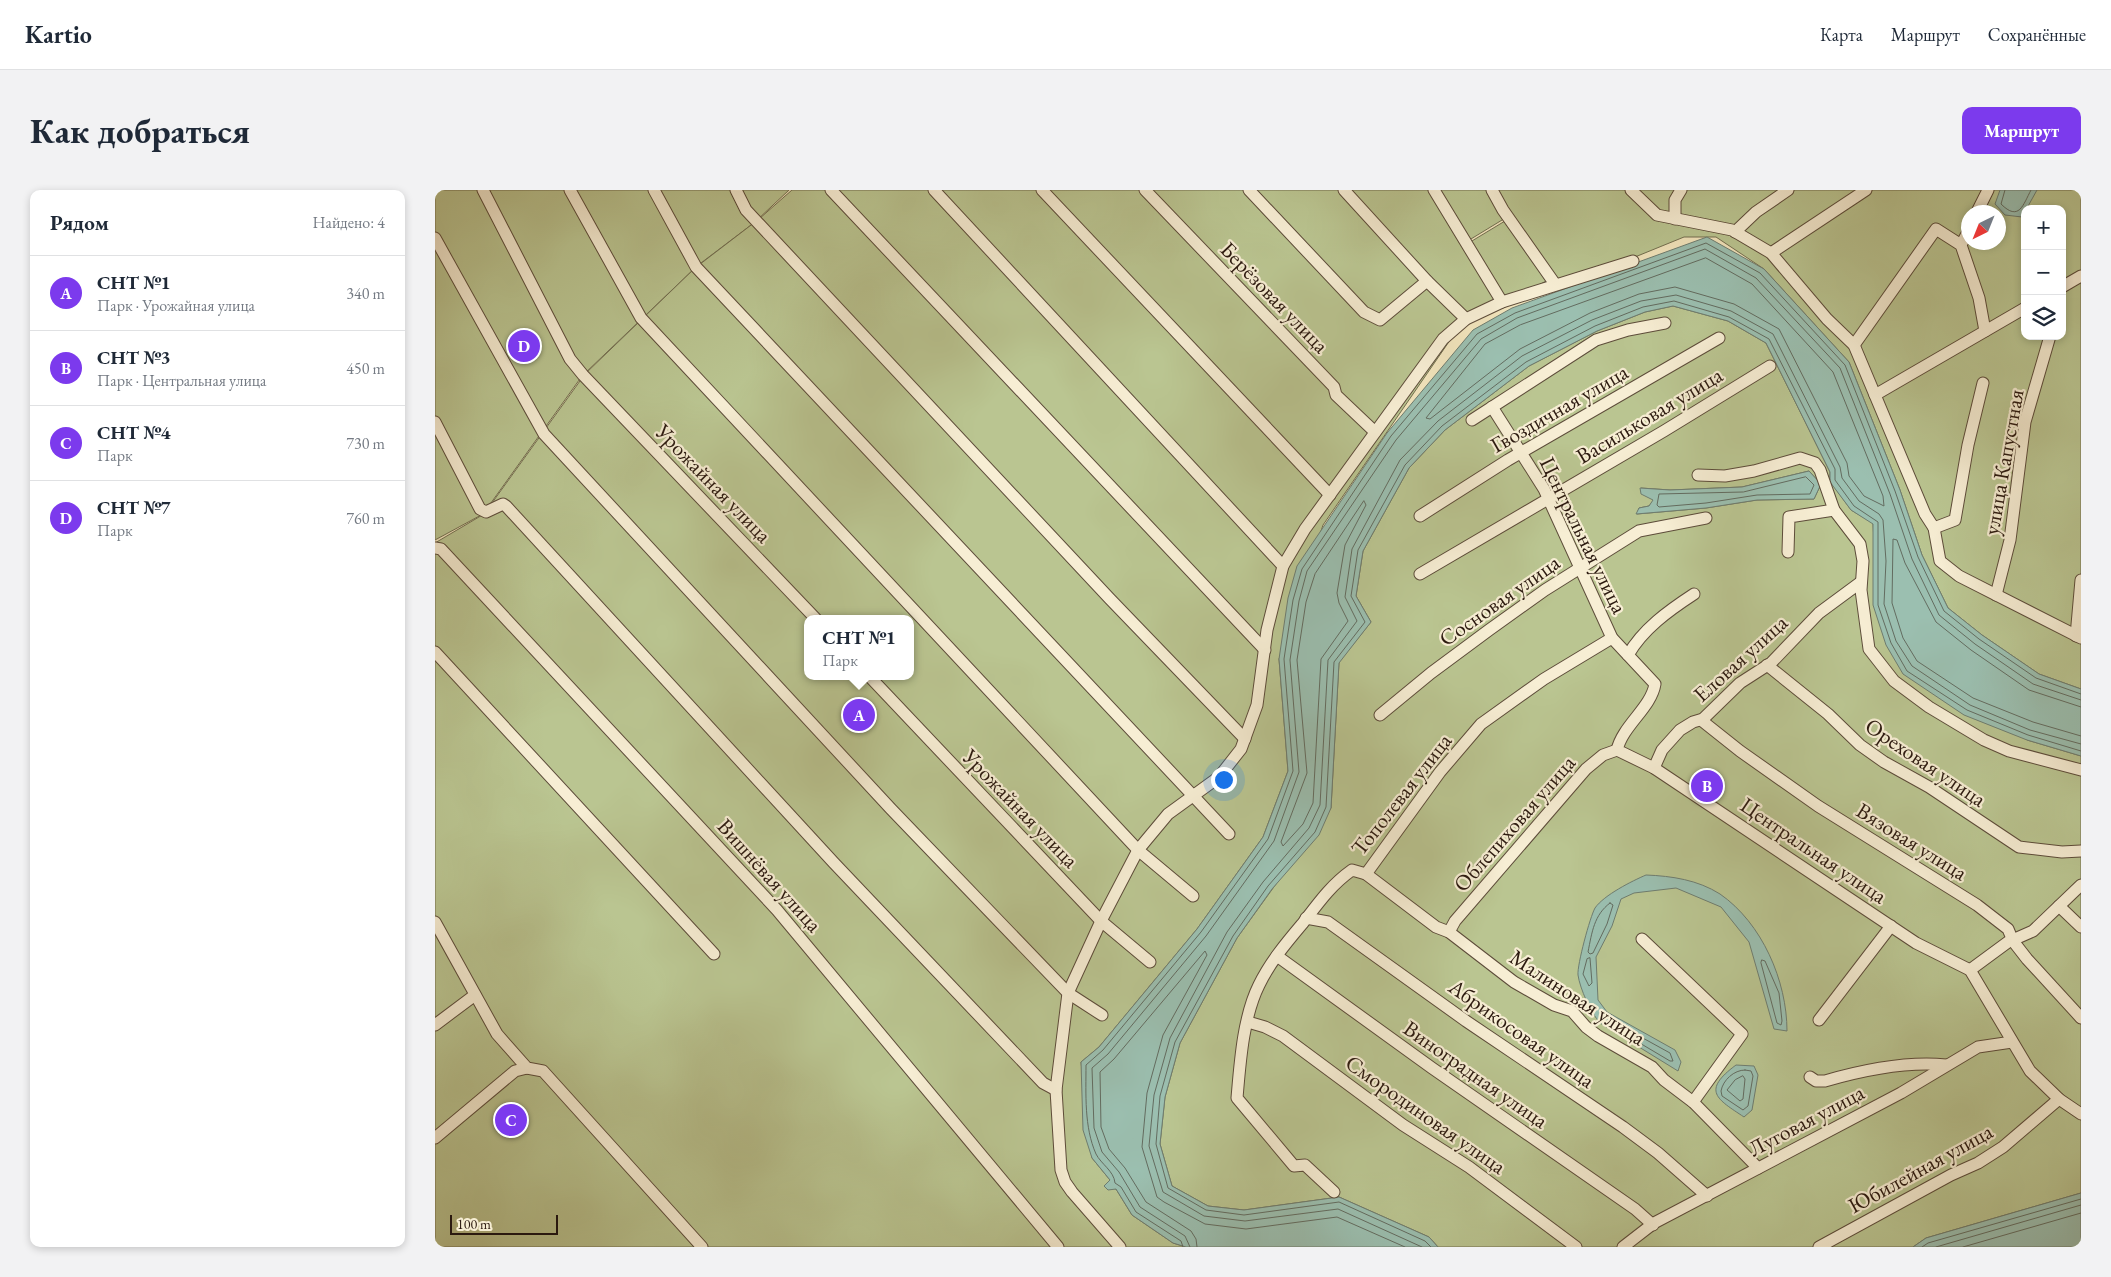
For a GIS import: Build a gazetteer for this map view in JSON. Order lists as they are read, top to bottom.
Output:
{
  "streets": {
    "street": [
      "Берёзовая улица",
      "Гвоздичная улица",
      "Васильковая улица",
      "улица Капустная",
      "Урожайная улица",
      "Центральная улица",
      "Сосновая улица",
      "Еловая улица",
      "Ореховая улица",
      "Тополевая улица",
      "Облепиховая улица",
      "Вязовая улица",
      "Вишнёвая улица",
      "Малиновая улица",
      "Абрикосовая улица",
      "Виноградная улица",
      "Смородиновая улица",
      "Луговая улица",
      "Юбилейная улица"
    ]
  },
  "crossings": [
    ["Гвоздичная улица", "Центральная улица"],
    ["Васильковая улица", "Центральная улица"],
    ["Центральная улица", "Сосновая улица"],
    ["Центральная улица", "Еловая улица"],
    ["Центральная улица", "Тополевая улица"],
    ["Центральная улица", "Облепиховая улица"],
    ["Еловая улица", "Ореховая улица"],
    ["Еловая улица", "Вязовая улица"],
    ["Тополевая улица", "Малиновая улица"],
    ["Тополевая улица", "Абрикосовая улица"],
    ["Тополевая улица", "Виноградная улица"],
    ["Тополевая улица", "Смородиновая улица"],
    ["Облепиховая улица", "Малиновая улица"],
    ["Малиновая улица", "Луговая улица"],
    ["Абрикосовая улица", "Луговая улица"],
    ["Виноградная улица", "Луговая улица"]
  ],
  "scale_bar": "100 m",
  "north": "bottom left",
  "page": {
    "header": "Kartio",
    "nav": ["Карта", "Маршрут", "Сохранённые"],
    "buttons": "Маршрут",
    "title": "Как добраться",
    "heading": ["Рядом", "Найдено: 4"],
    "map_buttons": ["+", "−"],
    "list": [
      {
        "mark": "A",
        "name": "СНТ №1",
        "note": "Парк · Урожайная улица",
        "value": "340 m"
      },
      {
        "mark": "B",
        "name": "СНТ №3",
        "note": "Парк · Центральная улица",
        "value": "450 m"
      },
      {
        "mark": "C",
        "name": "СНТ №4",
        "note": "Парк",
        "value": "730 m"
      },
      {
        "mark": "D",
        "name": "СНТ №7",
        "note": "Парк",
        "value": "760 m"
      }
    ],
    "pins": [
      "D",
      "A",
      "B",
      "C"
    ],
    "popup": ["СНТ №1", "Парк"],
    "scale": "100 m"
  }
}
